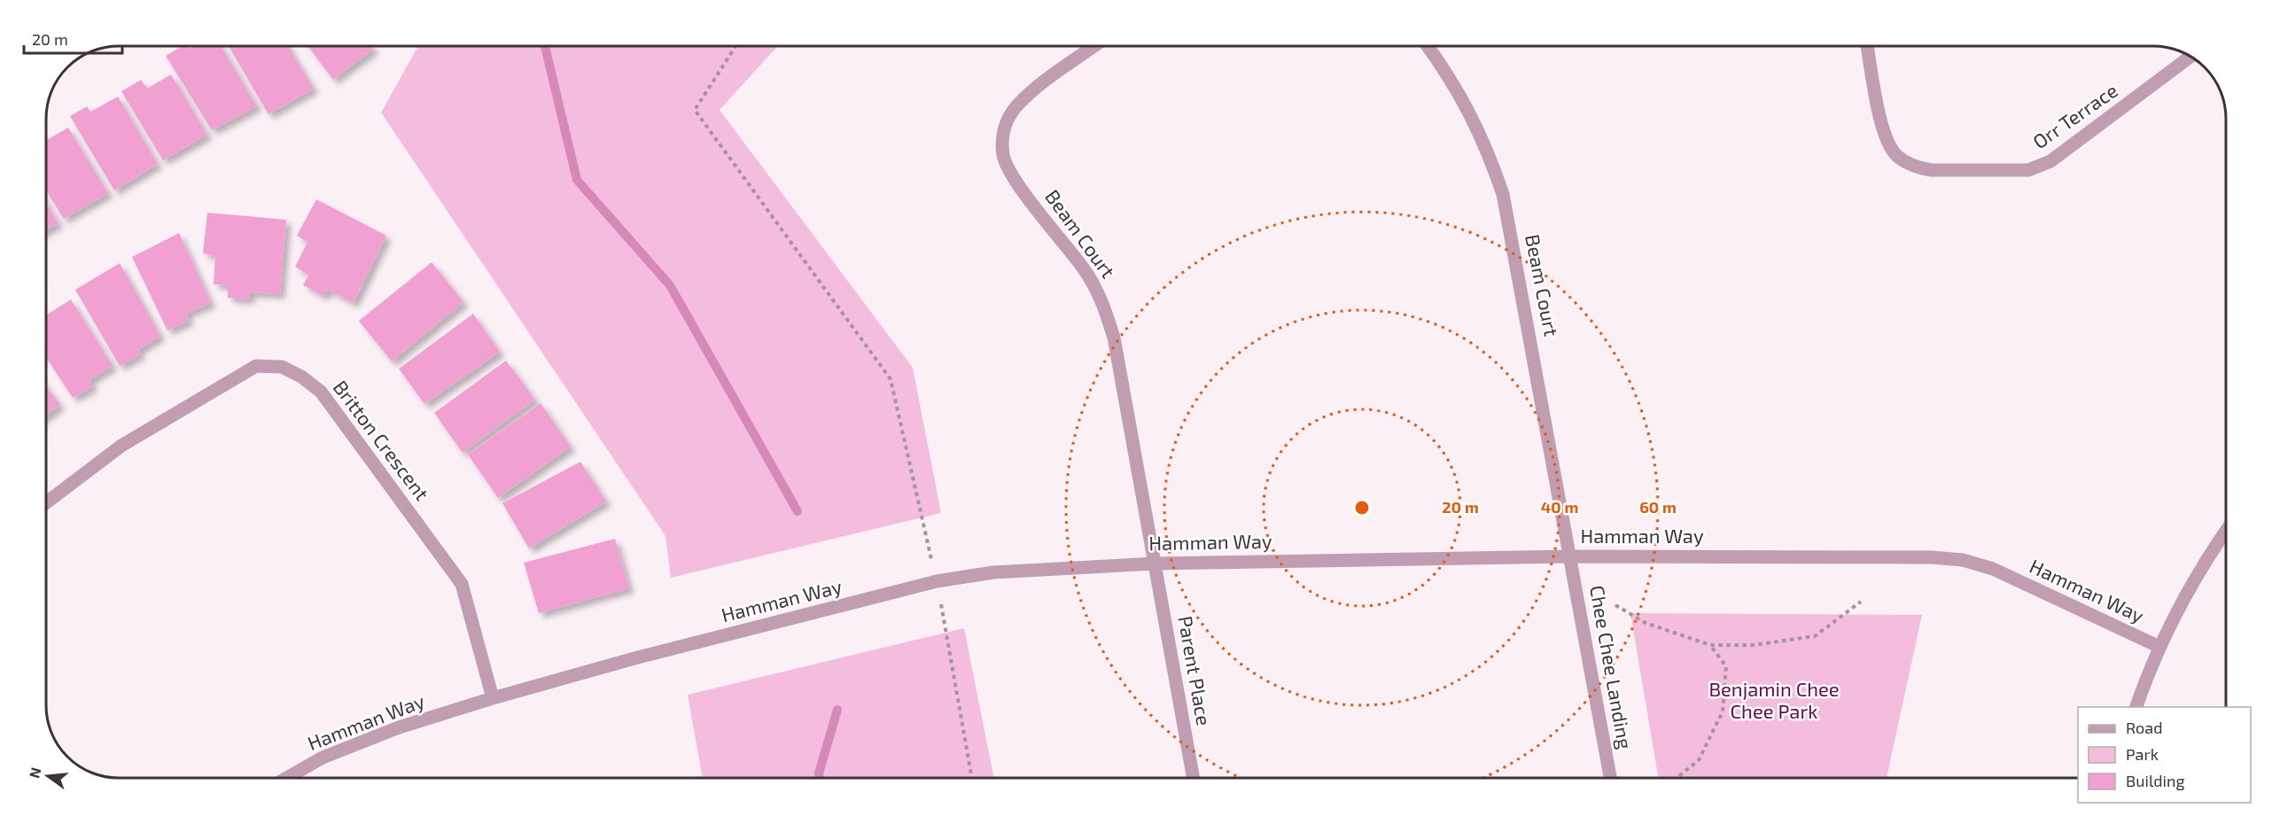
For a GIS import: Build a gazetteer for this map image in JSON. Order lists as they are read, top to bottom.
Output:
{
  "streets": {
    "street": [
      "Orr Terrace",
      "Beam Court",
      "Britton Crescent",
      "Hamman Way",
      "Chee Chee Landing",
      "Parent Place"
    ]
  },
  "crossings": [
    ["Beam Court", "Hamman Way"],
    ["Beam Court", "Chee Chee Landing"],
    ["Beam Court", "Parent Place"],
    ["Britton Crescent", "Hamman Way"],
    ["Hamman Way", "Chee Chee Landing"],
    ["Hamman Way", "Parent Place"]
  ],
  "parks": ["Benjamin Chee Chee Park"],
  "legend": ["Road", "Park", "Building"],
  "scale_bar": "20 m",
  "north": "left",
  "rings": ["20 m", "40 m", "60 m"]
}
